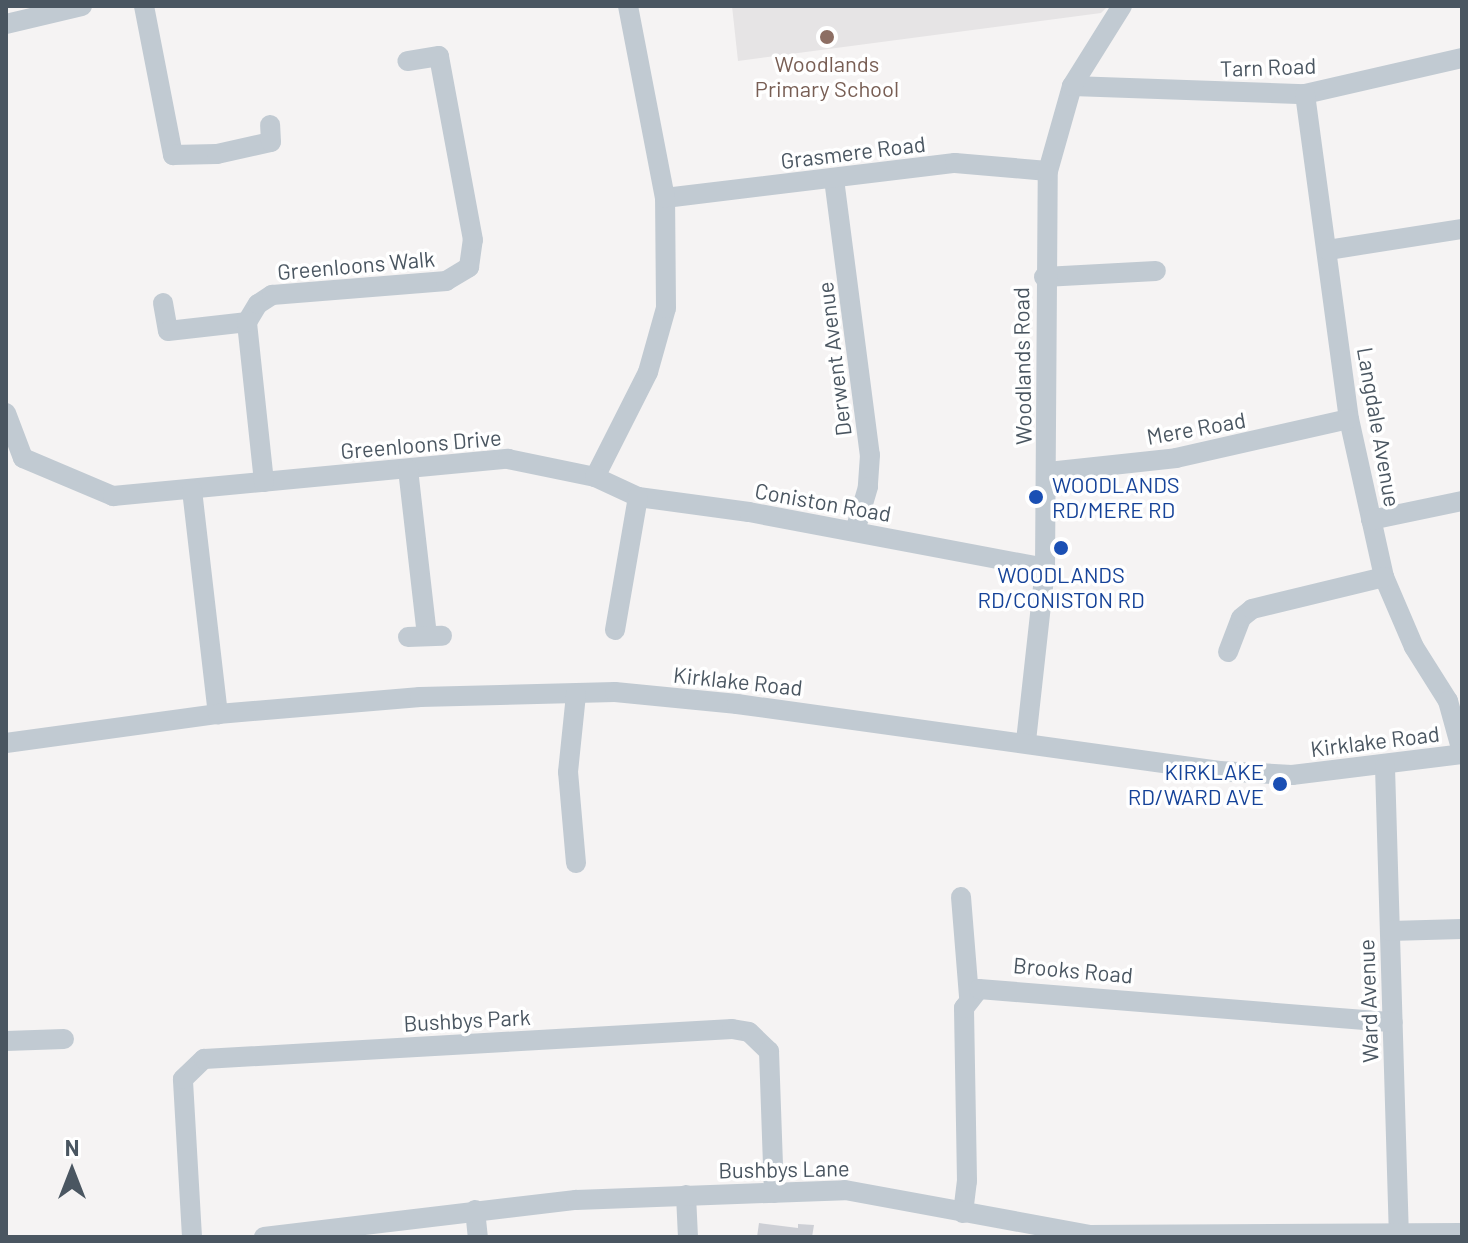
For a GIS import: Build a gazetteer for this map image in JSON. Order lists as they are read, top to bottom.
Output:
{
  "streets": {
    "street": [
      "Tarn Road",
      "Grasmere Road",
      "Greenloons Walk",
      "Derwent Avenue",
      "Woodlands Road",
      "Langdale Avenue",
      "Mere Road",
      "Greenloons Drive",
      "Coniston Road",
      "Kirklake Road",
      "Brooks Road",
      "Ward Avenue",
      "Bushbys Park",
      "Bushbys Lane"
    ]
  },
  "crossings": [
    ["Tarn Road", "Woodlands Road"],
    ["Tarn Road", "Langdale Avenue"],
    ["Grasmere Road", "Derwent Avenue"],
    ["Grasmere Road", "Woodlands Road"],
    ["Derwent Avenue", "Coniston Road"],
    ["Woodlands Road", "Mere Road"],
    ["Woodlands Road", "Coniston Road"],
    ["Woodlands Road", "Kirklake Road"],
    ["Langdale Avenue", "Mere Road"],
    ["Langdale Avenue", "Kirklake Road"],
    ["Greenloons Drive", "Coniston Road"],
    ["Kirklake Road", "Ward Avenue"],
    ["Brooks Road", "Ward Avenue"],
    ["Ward Avenue", "Bushbys Lane"],
    ["Bushbys Park", "Bushbys Lane"]
  ],
  "places": [
    "Woodlands Primary School",
    "WOODLANDS RD/MERE RD",
    "WOODLANDS RD/CONISTON RD",
    "KIRKLAKE RD/WARD AVE"
  ],
  "north": "top"
}
